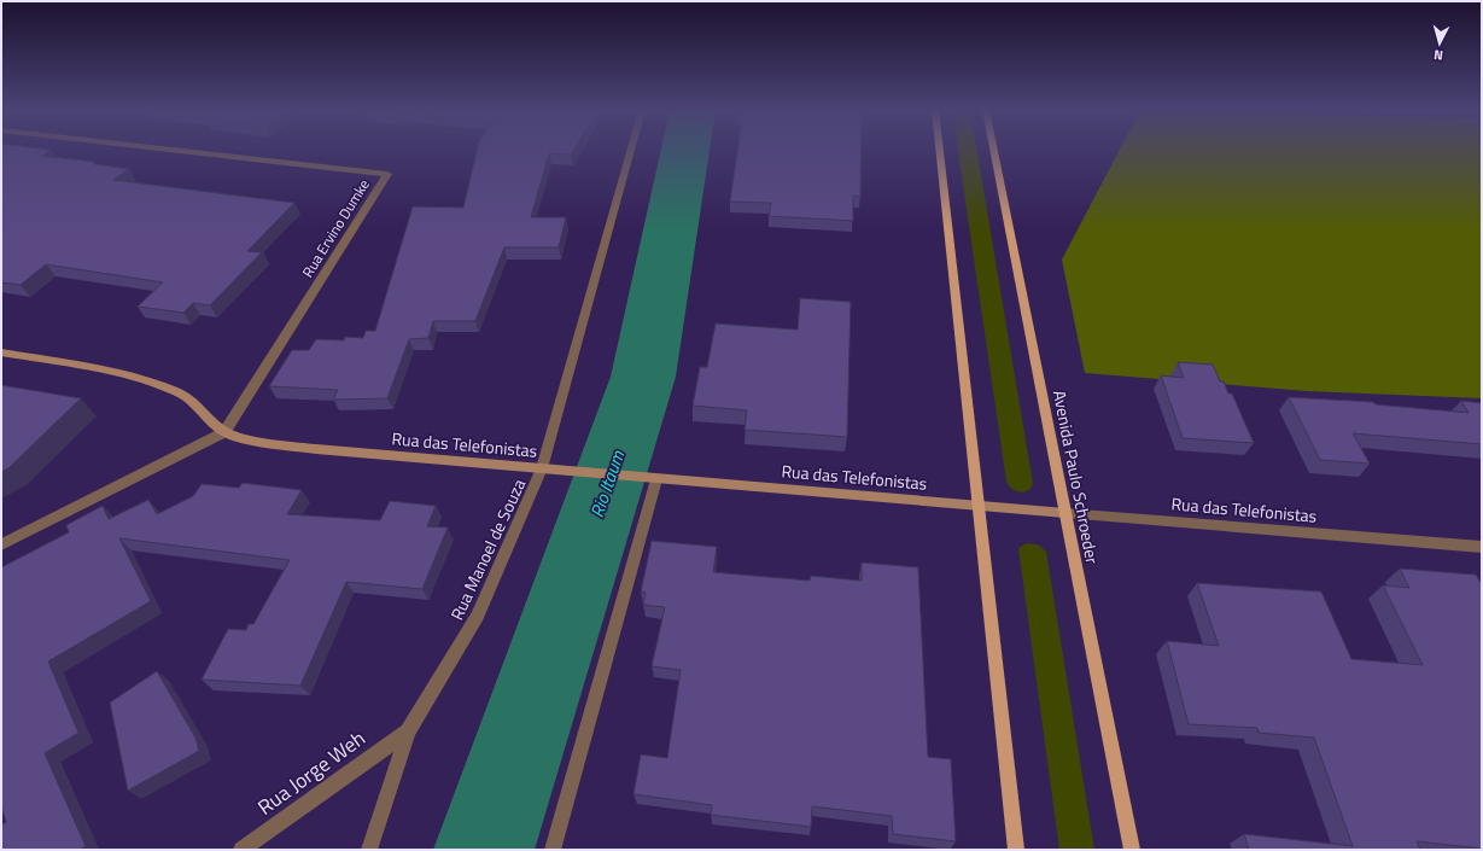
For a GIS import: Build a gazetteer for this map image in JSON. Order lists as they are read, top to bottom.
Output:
{
  "streets": {
    "main road": ["Avenida Paulo Schroeder"],
    "street": [
      "Rua Ervino Dumke",
      "Rua das Telefonistas",
      "Rua Manoel de Souza",
      "Rua Jorge Weh"
    ]
  },
  "crossings": [
    ["Rua Ervino Dumke", "Rua das Telefonistas"],
    ["Rua das Telefonistas", "Avenida Paulo Schroeder"],
    ["Rua das Telefonistas", "Rua Manoel de Souza"],
    ["Rua Manoel de Souza", "Rua Jorge Weh"]
  ],
  "water": ["Rio Itaum"],
  "north": "bottom"
}
